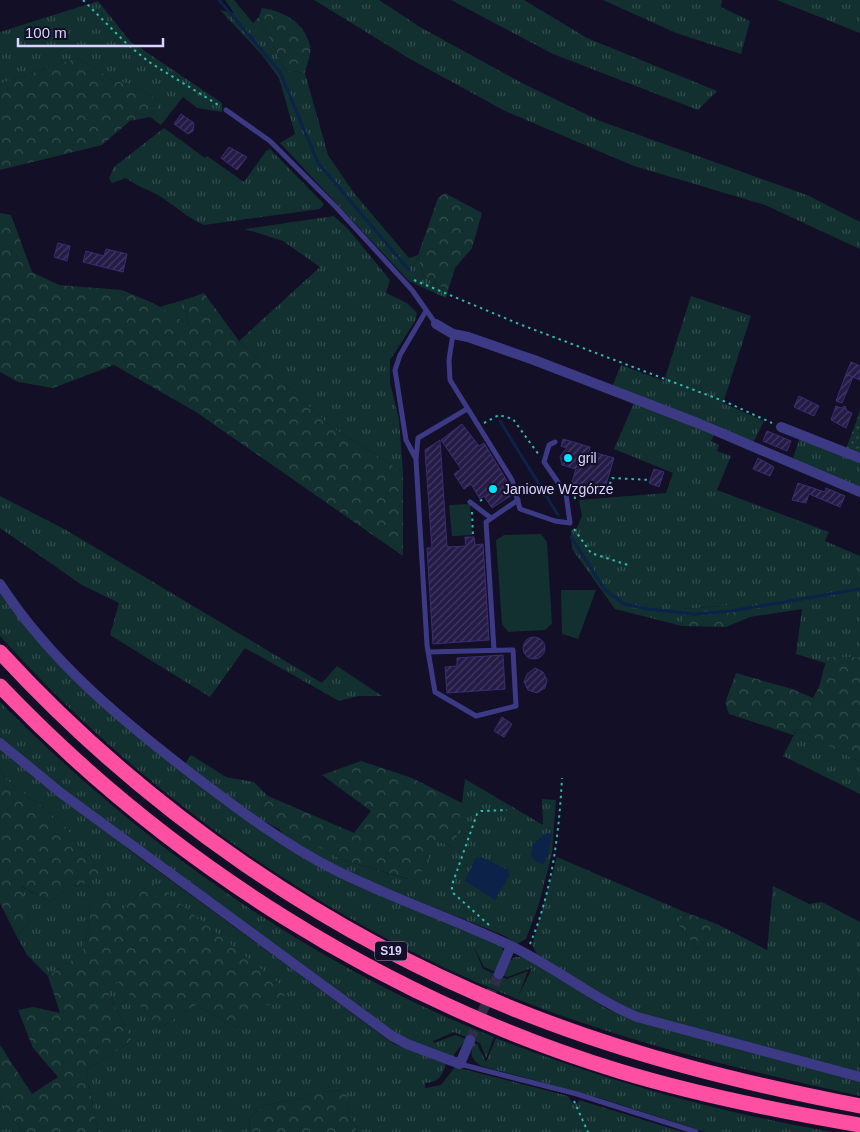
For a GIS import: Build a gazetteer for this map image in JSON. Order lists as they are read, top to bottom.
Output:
{
  "streets": {
    "highway": ["S19"]
  },
  "places": ["gril", "Janiowe Wzgórze"],
  "scale_bar": "100 m"
}
